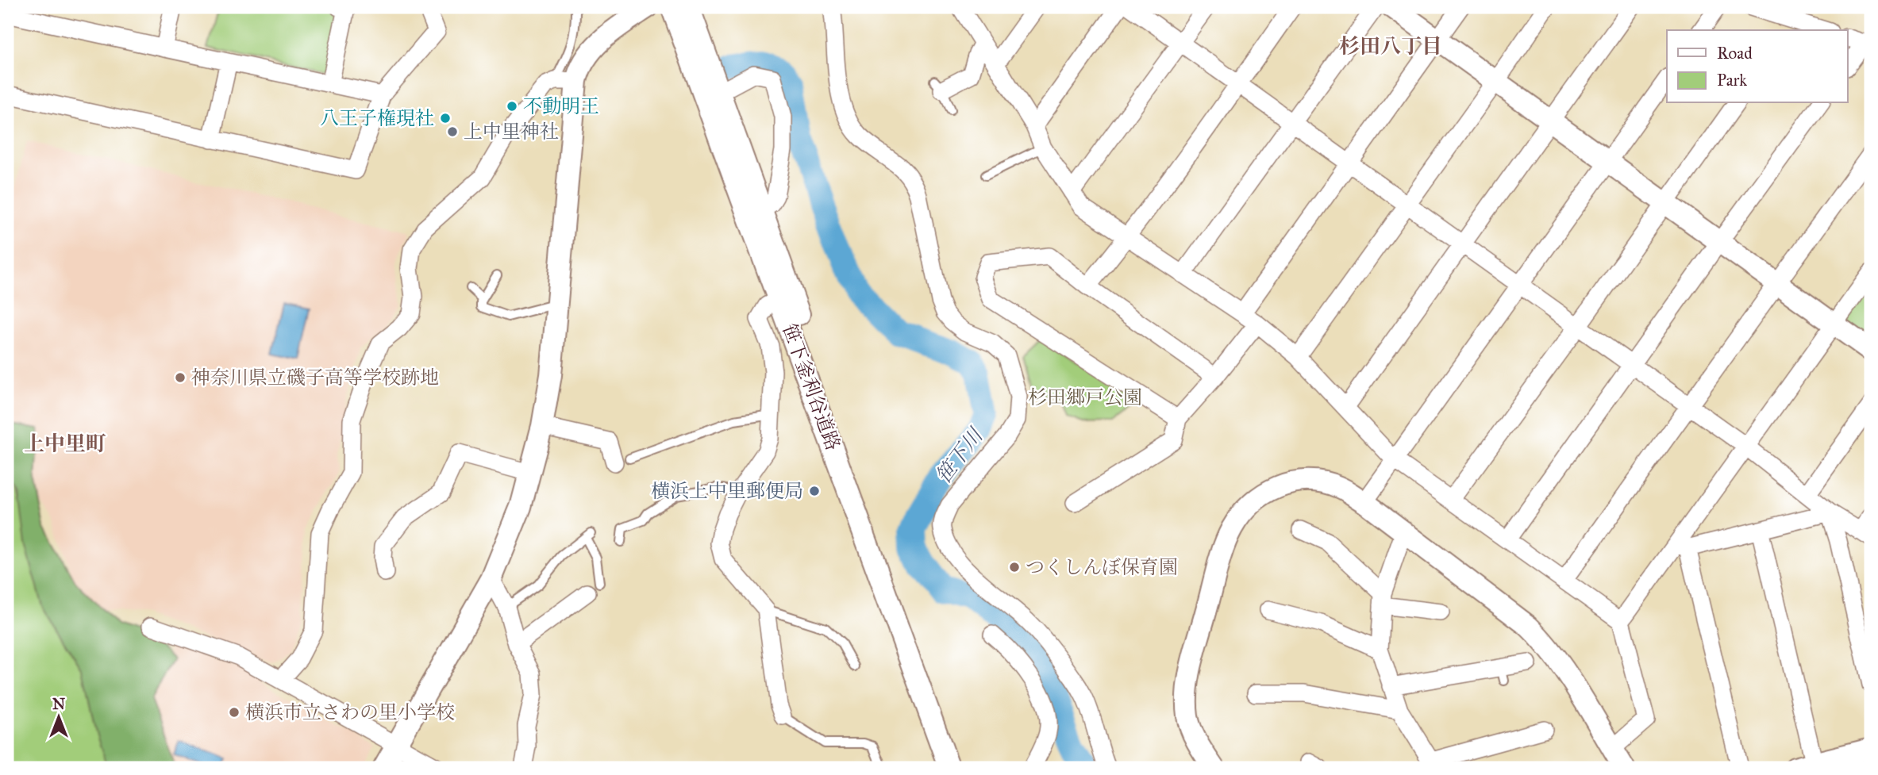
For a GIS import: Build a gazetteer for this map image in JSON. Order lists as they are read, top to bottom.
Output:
{
  "streets": {
    "street": ["笹下釜利谷道路"]
  },
  "districts": ["杉田八丁目", "上中里町"],
  "water": ["笹下川"],
  "parks": ["杉田郷戸公園"],
  "places": [
    "不動明王",
    "八王子権現社",
    "上中里神社",
    "神奈川県立磯子高等学校跡地",
    "横浜上中里郵便局",
    "つくしんぼ保育園",
    "横浜市立さわの里小学校"
  ],
  "legend": ["Road", "Park"],
  "north": "top"
}
